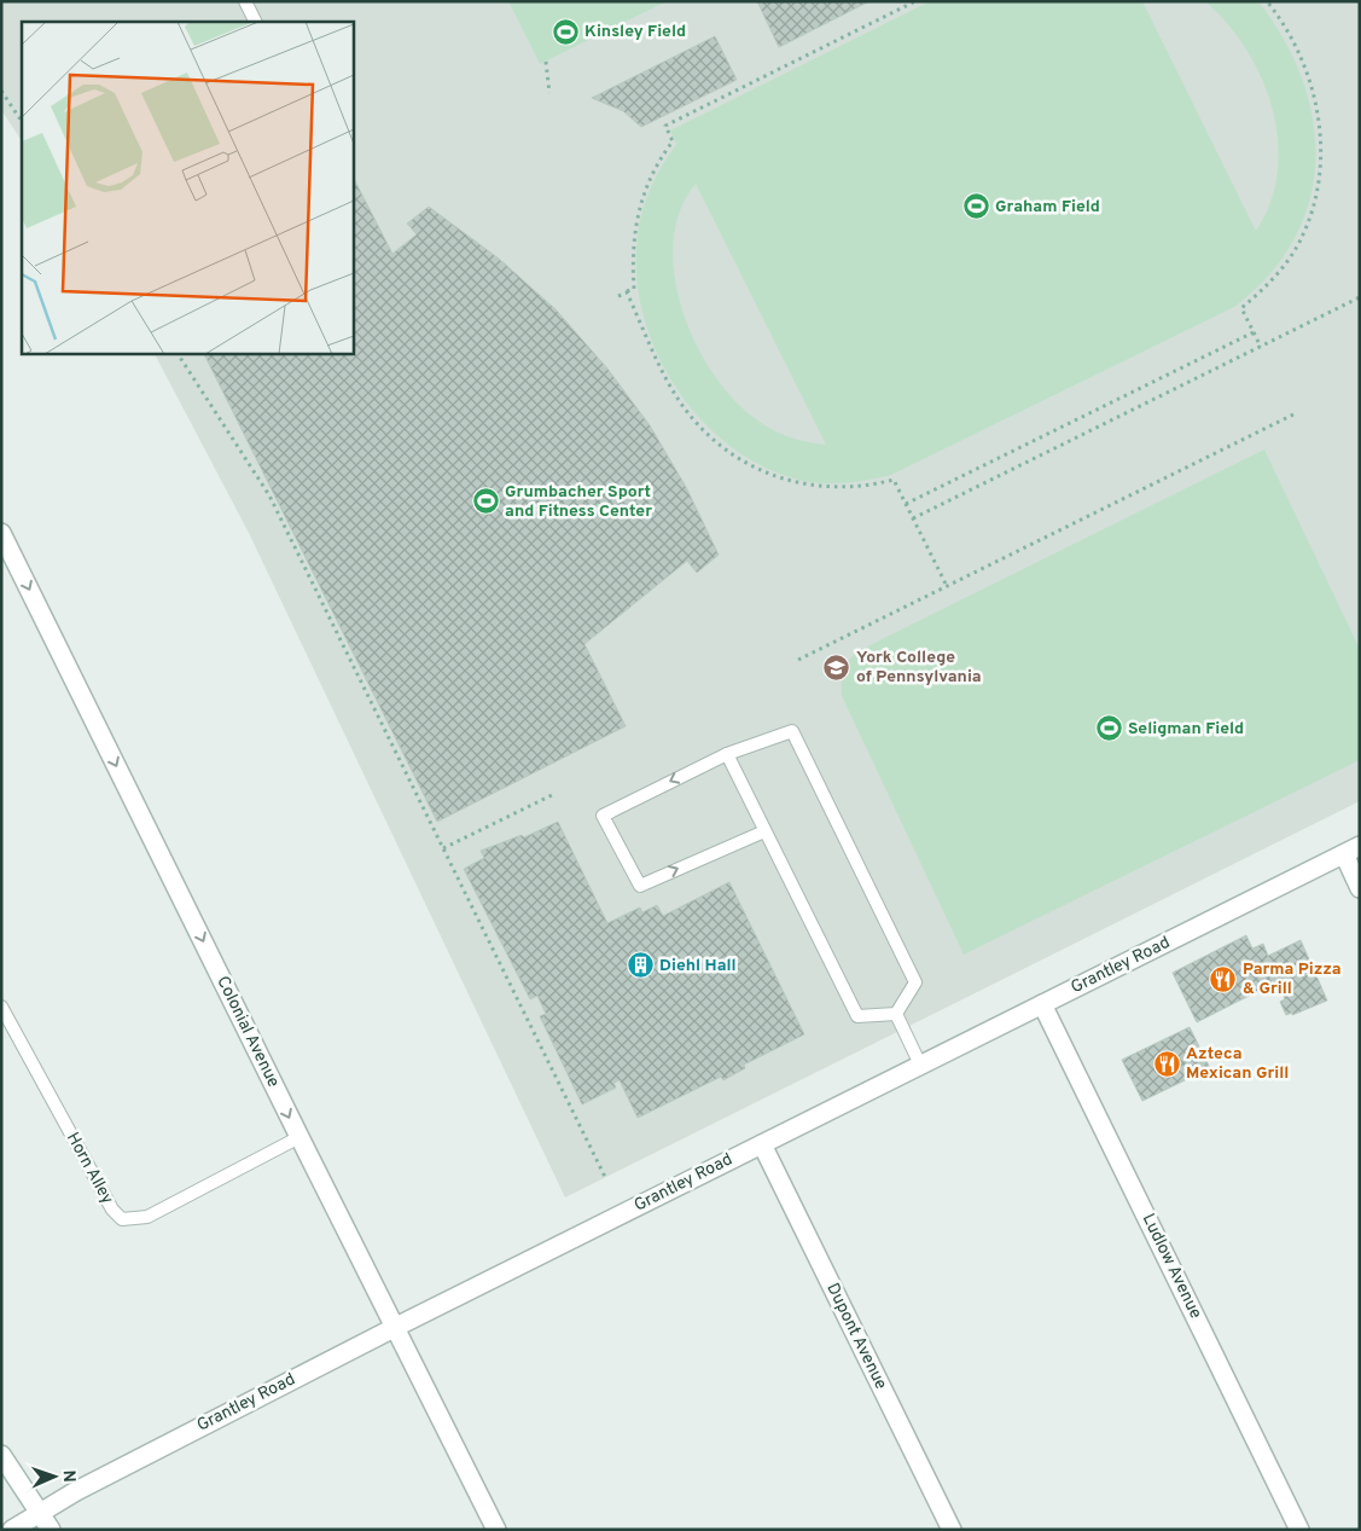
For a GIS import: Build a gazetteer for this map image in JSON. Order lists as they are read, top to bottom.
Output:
{
  "streets": {
    "street": [
      "Grantley Road",
      "Colonial Avenue",
      "Ludlow Avenue",
      "Dupont Avenue"
    ],
    "lane": ["Horn Alley"]
  },
  "crossings": [
    ["Grantley Road", "Colonial Avenue"],
    ["Grantley Road", "Ludlow Avenue"],
    ["Grantley Road", "Dupont Avenue"],
    ["Colonial Avenue", "Horn Alley"]
  ],
  "one_way": ["Colonial Avenue"],
  "places": {
    "sports": [
      "Kinsley Field",
      "Graham Field",
      "Grumbacher Sport and Fitness Center",
      "Seligman Field"
    ],
    "school or university": ["York College of Pennsylvania"],
    "building": ["Diehl Hall"],
    "restaurant": ["Parma Pizza & Grill", "Azteca Mexican Grill"]
  },
  "north": "right"
}
